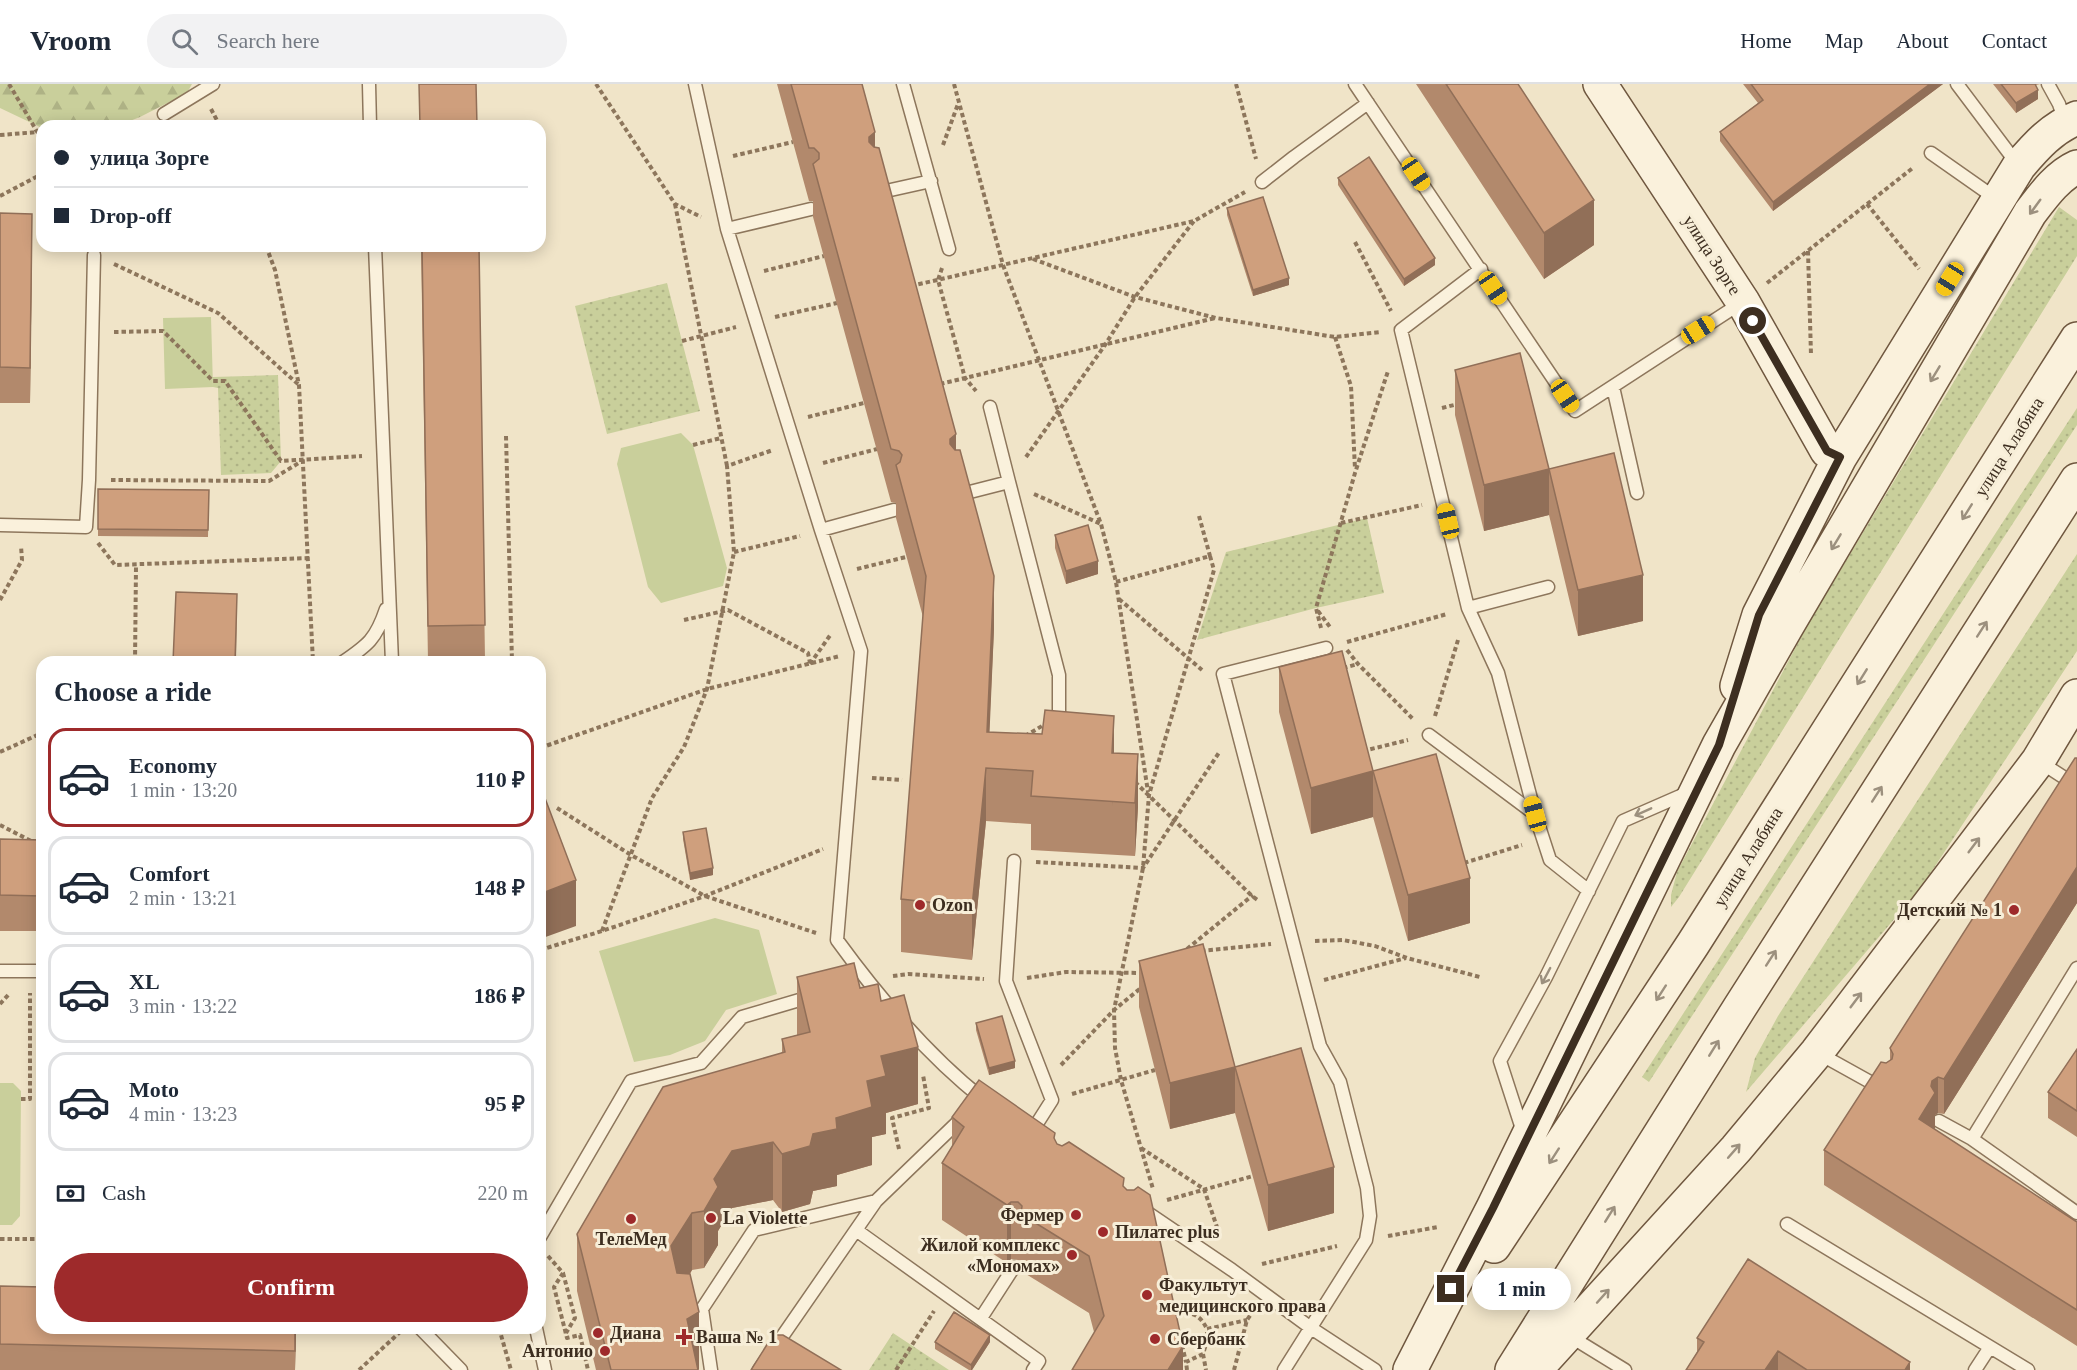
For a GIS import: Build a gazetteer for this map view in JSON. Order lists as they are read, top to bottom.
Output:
{
  "streets": {
    "main road": ["улица Зорге", "улица Алабяна"]
  },
  "places": {
    "other": [
      "Ozon",
      "Детский № 1",
      "Фермер",
      "La Violette",
      "ТелеМед",
      "Пилатес plus",
      "Жилой комплекс «Мономах»",
      "Факультут медицинского права",
      "Диана",
      "Сбербанк",
      "Антонио"
    ],
    "health": ["Ваша № 1"]
  },
  "page": {
    "header": "Vroom",
    "search": "Search here",
    "nav": [
      "Home",
      "Map",
      "About",
      "Contact"
    ],
    "banner": ["улица Зорге", "Drop-off"],
    "heading": "Choose a ride",
    "list": [
      {
        "name": "Economy",
        "note": "1 min · 13:20",
        "value": "110 ₽"
      },
      {
        "name": "Comfort",
        "note": "2 min · 13:21",
        "value": "148 ₽"
      },
      {
        "name": "XL",
        "note": "3 min · 13:22",
        "value": "186 ₽"
      },
      {
        "name": "Moto",
        "note": "4 min · 13:23",
        "value": "95 ₽"
      }
    ],
    "pay": ["Cash", "220 m"],
    "buttons": "Confirm",
    "bubble": "1 min"
  }
}
